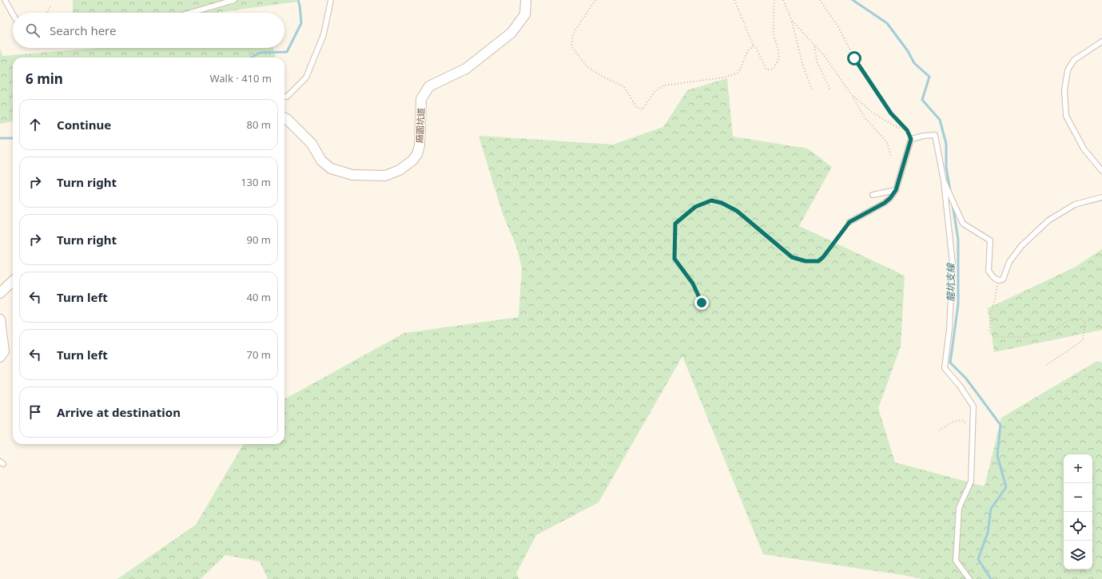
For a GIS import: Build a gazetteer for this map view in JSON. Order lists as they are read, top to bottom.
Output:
{
  "streets": {
    "street": ["麻園坑道"]
  },
  "water": ["龍坑支線"],
  "page": {
    "search": "Search here",
    "heading": ["6 min", "Walk · 410 m"],
    "list": [
      ["Continue", "80 m"],
      ["Turn right", "130 m"],
      ["Turn right", "90 m"],
      ["Turn left", "40 m"],
      ["Turn left", "70 m"],
      "Arrive at destination"
    ],
    "map_buttons": ["+", "−"]
  }
}
